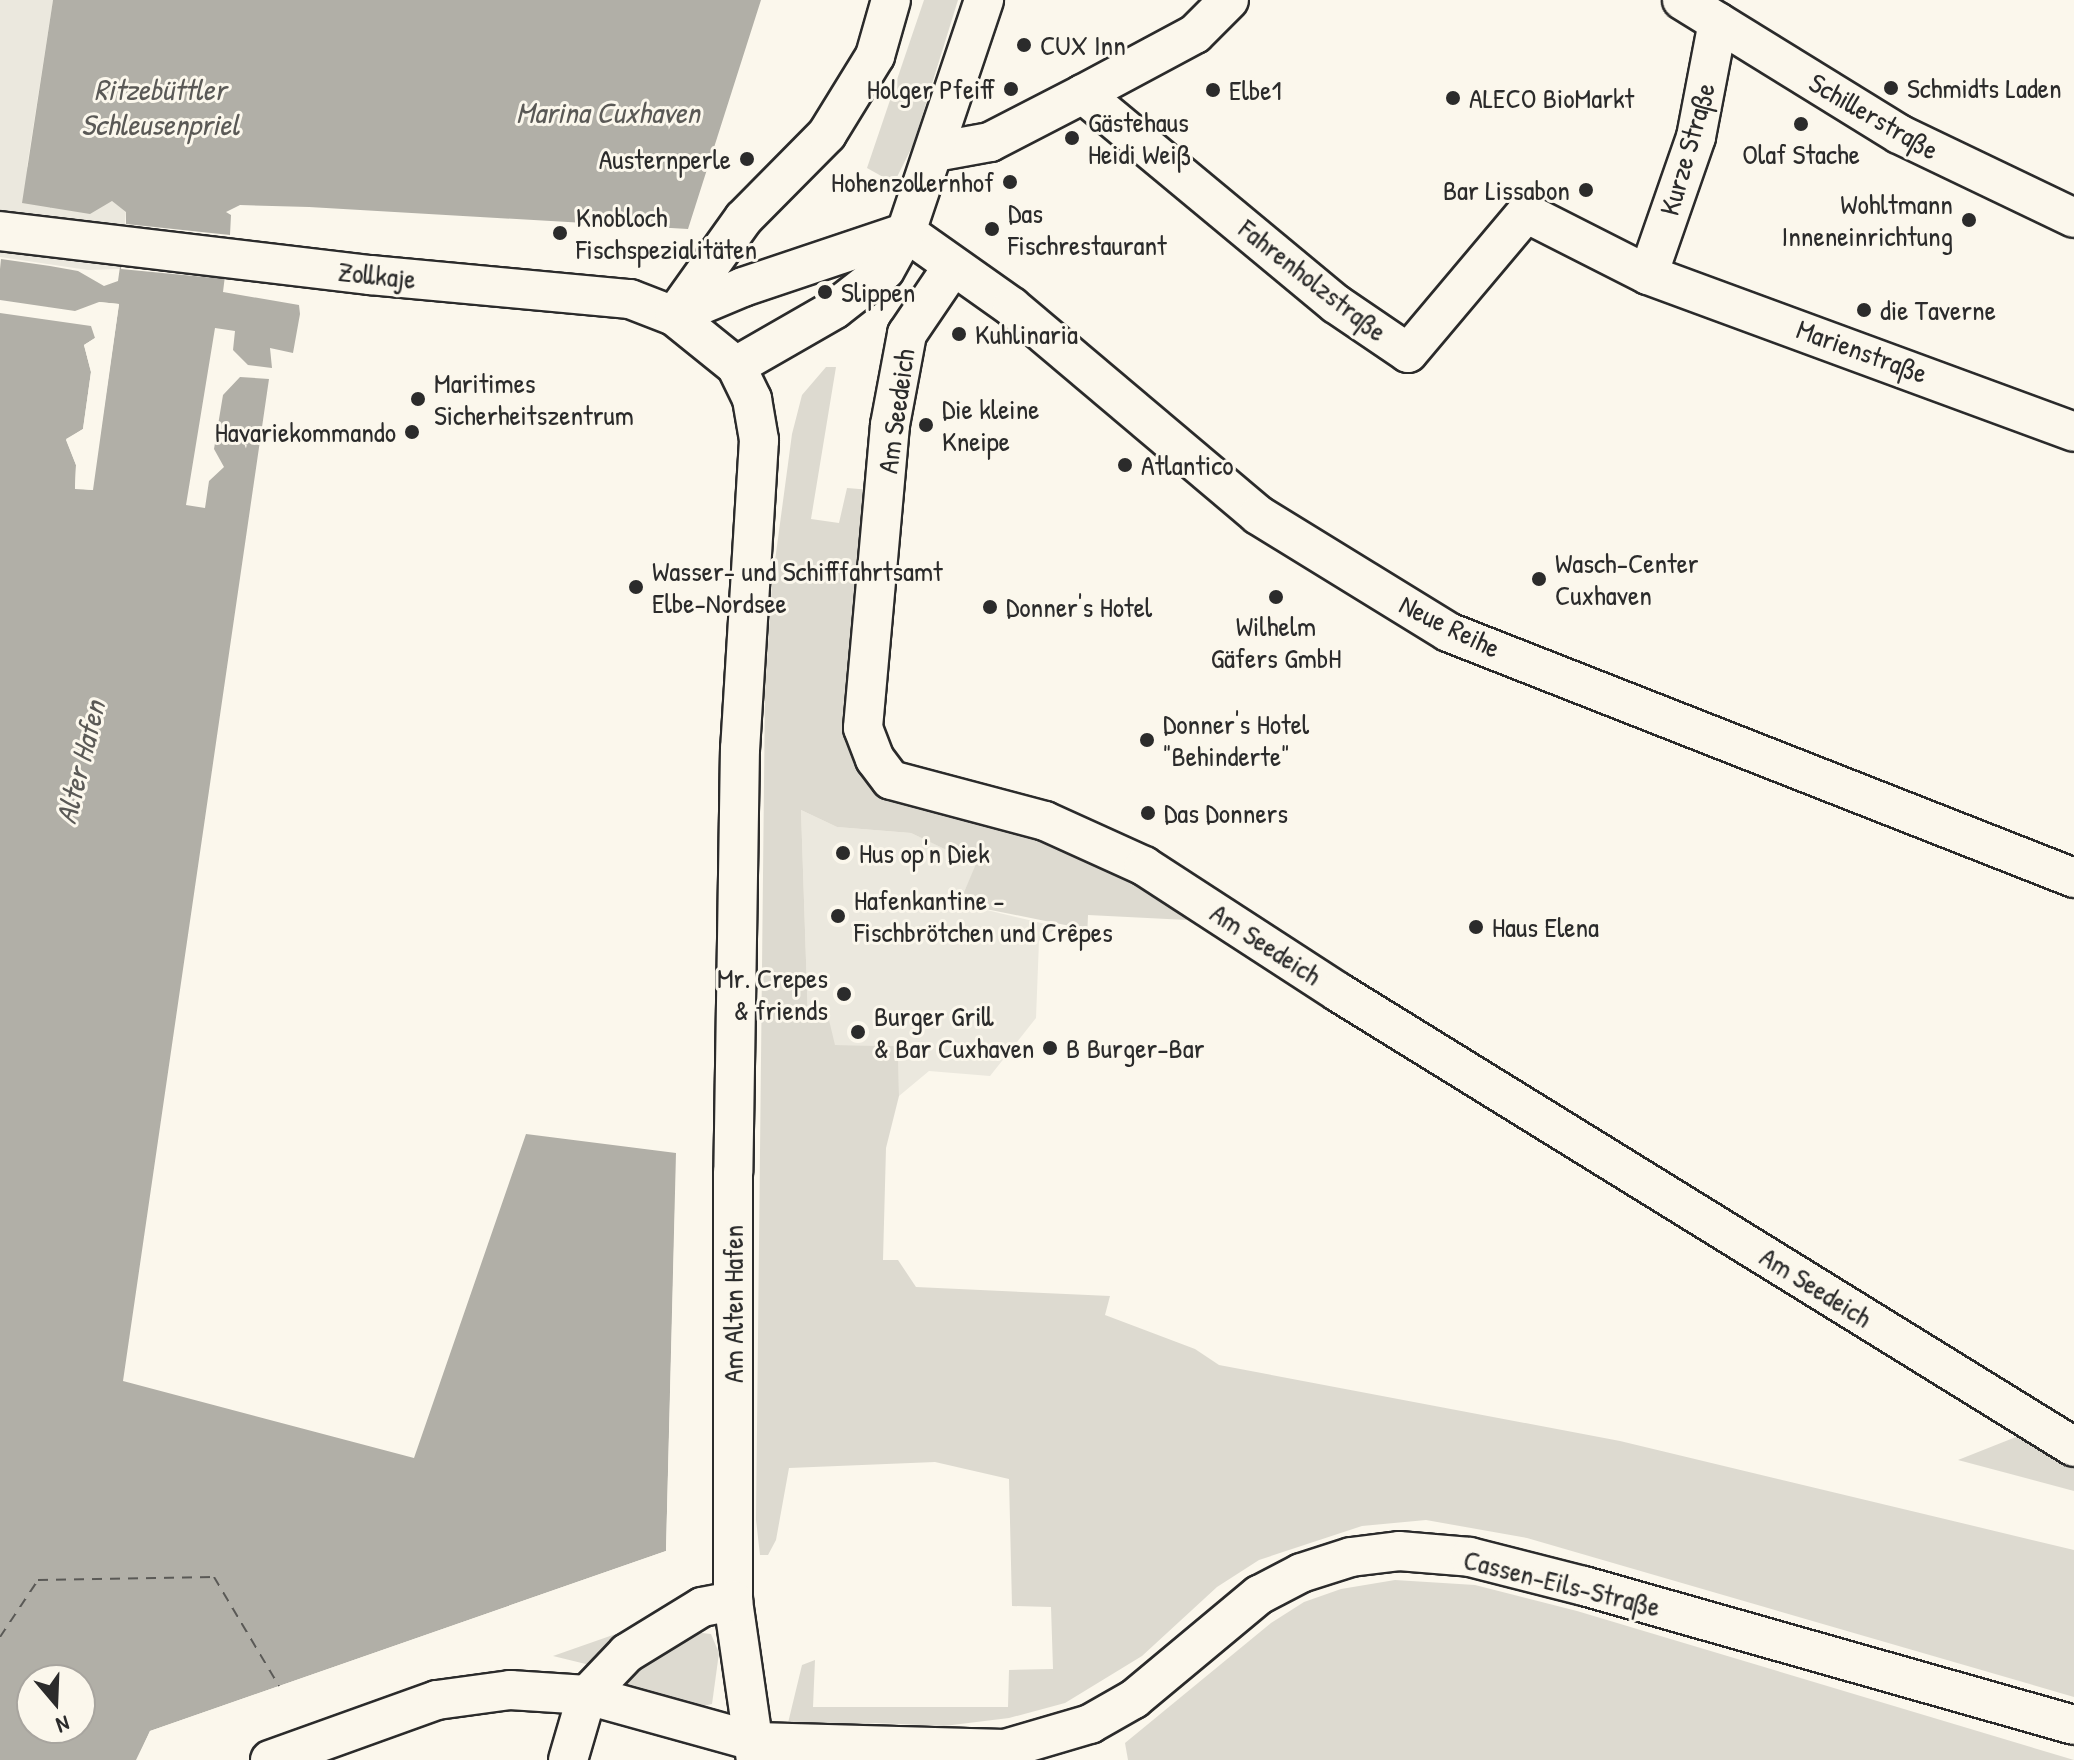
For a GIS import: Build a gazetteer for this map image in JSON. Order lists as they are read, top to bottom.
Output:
{
  "streets": {
    "street": [
      "Schillerstraße",
      "Kurze Straße",
      "Zollkaje",
      "Fahrenholzstraße",
      "Marienstraße",
      "Am Seedeich",
      "Neue Reihe",
      "Am Alten Hafen",
      "Cassen-Eils-Straße"
    ]
  },
  "crossings": [
    ["Schillerstraße", "Kurze Straße"],
    ["Kurze Straße", "Fahrenholzstraße"],
    ["Kurze Straße", "Marienstraße"],
    ["Zollkaje", "Am Alten Hafen"],
    ["Fahrenholzstraße", "Marienstraße"],
    ["Am Seedeich", "Neue Reihe"],
    ["Am Alten Hafen", "Cassen-Eils-Straße"]
  ],
  "water": ["Ritzebüttler Schleusenpriel", "Marina Cuxhaven", "Alter Hafen"],
  "places": [
    "CUX Inn",
    "Schmidts Laden",
    "Holger Pfeiff",
    "Elbe1",
    "ALECO BioMarkt",
    "Olaf Stache",
    "Gästehaus Heidi Weiß",
    "Austernperle",
    "Hohenzollernhof",
    "Bar Lissabon",
    "Wohltmann Inneneinrichtung",
    "Das Fischrestaurant",
    "Knobloch Fischspezialitäten",
    "Slippen",
    "die Taverne",
    "Kuhlinaria",
    "Maritimes Sicherheitszentrum",
    "Die kleine Kneipe",
    "Havariekommando",
    "Atlantico",
    "Wasch-Center Cuxhaven",
    "Wasser- und Schifffahrtsamt Elbe-Nordsee",
    "Wilhelm Gäfers GmbH",
    "Donner's Hotel",
    "Donner's Hotel \"Behinderte\"",
    "Das Donners",
    "Hus op'n Diek",
    "Hafenkantine - Fischbrötchen und Crêpes",
    "Haus Elena",
    "Mr. Crepes & friends",
    "Burger Grill & Bar Cuxhaven",
    "B Burger-Bar"
  ],
  "north": "bottom"
}
